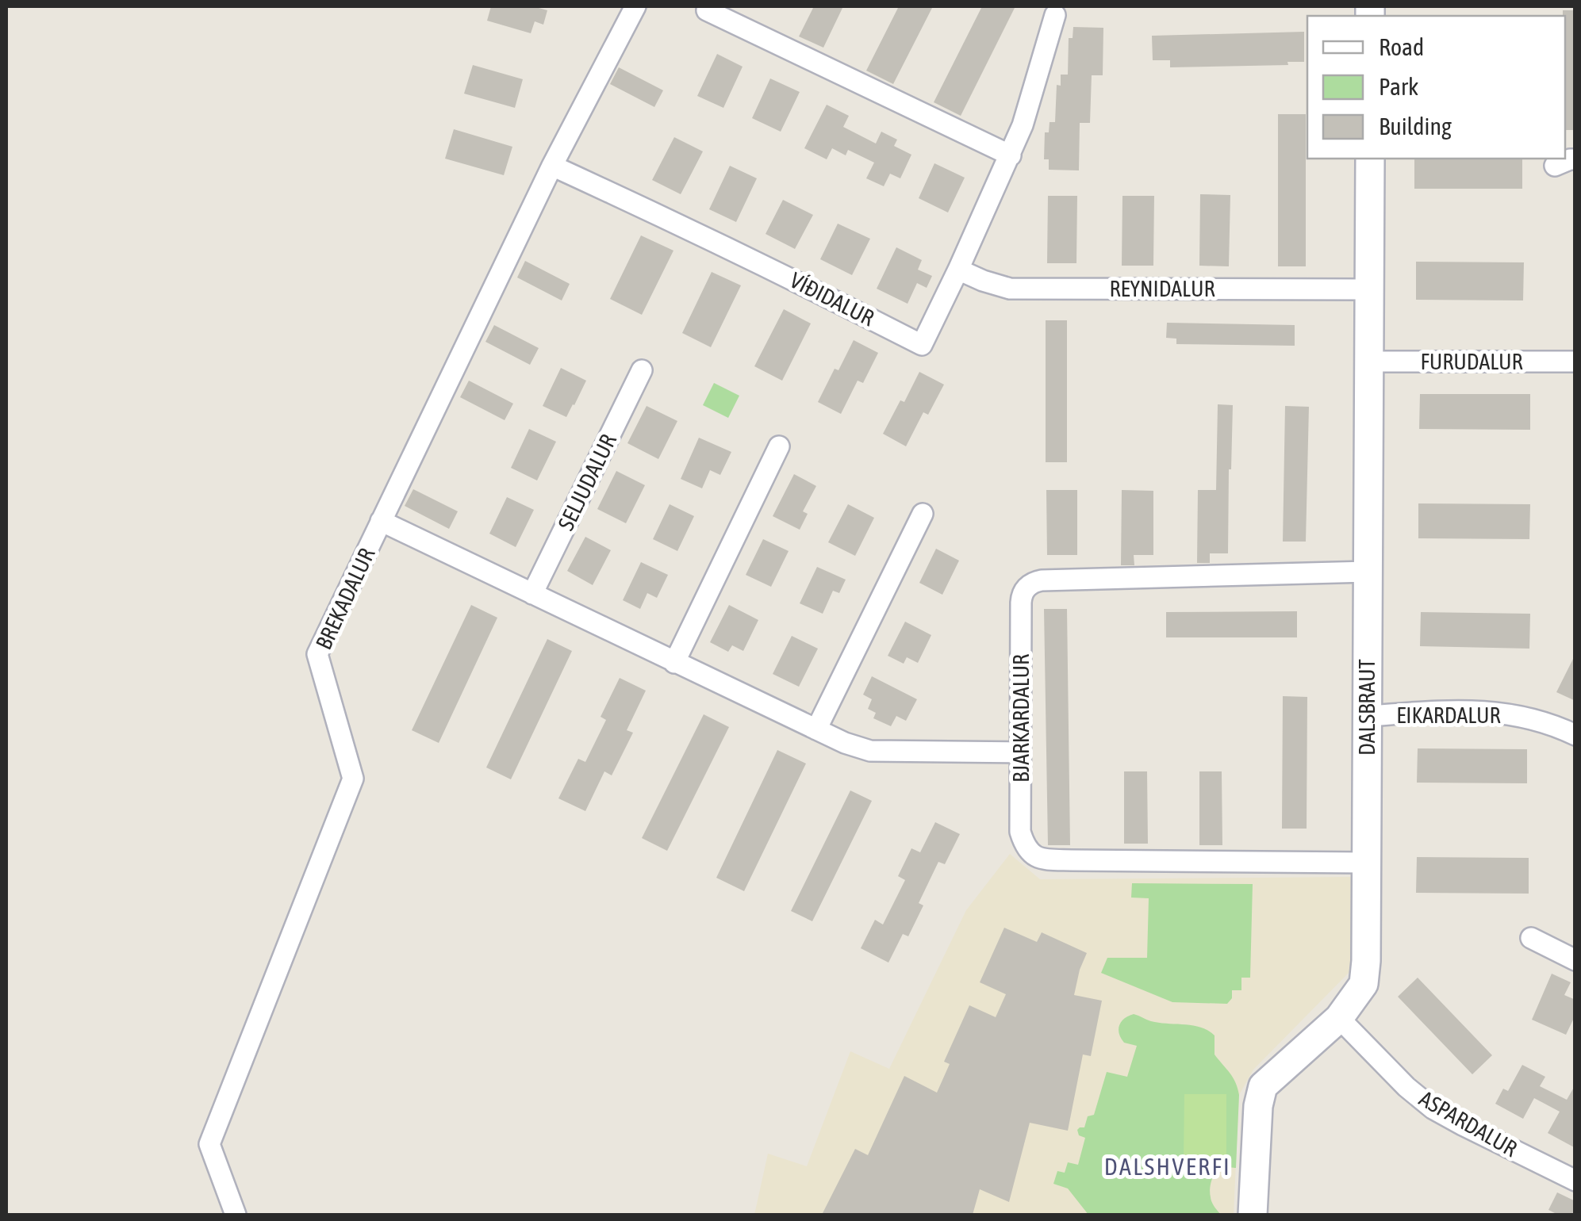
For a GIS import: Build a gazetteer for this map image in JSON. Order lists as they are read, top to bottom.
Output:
{
  "streets": {
    "street": [
      "REYNIDALUR",
      "VÍÐIDALUR",
      "FURUDALUR",
      "SELJUDALUR",
      "BREKADALUR",
      "DALSBRAUT",
      "EIKARDALUR",
      "BJARKARDALUR",
      "ASPARDALUR"
    ]
  },
  "crossings": [
    ["REYNIDALUR", "VÍÐIDALUR"],
    ["REYNIDALUR", "DALSBRAUT"],
    ["VÍÐIDALUR", "BREKADALUR"],
    ["FURUDALUR", "DALSBRAUT"],
    ["DALSBRAUT", "EIKARDALUR"],
    ["DALSBRAUT", "BJARKARDALUR"],
    ["DALSBRAUT", "ASPARDALUR"]
  ],
  "districts": ["DALSHVERFI"],
  "legend": ["Road", "Park", "Building"]
}
